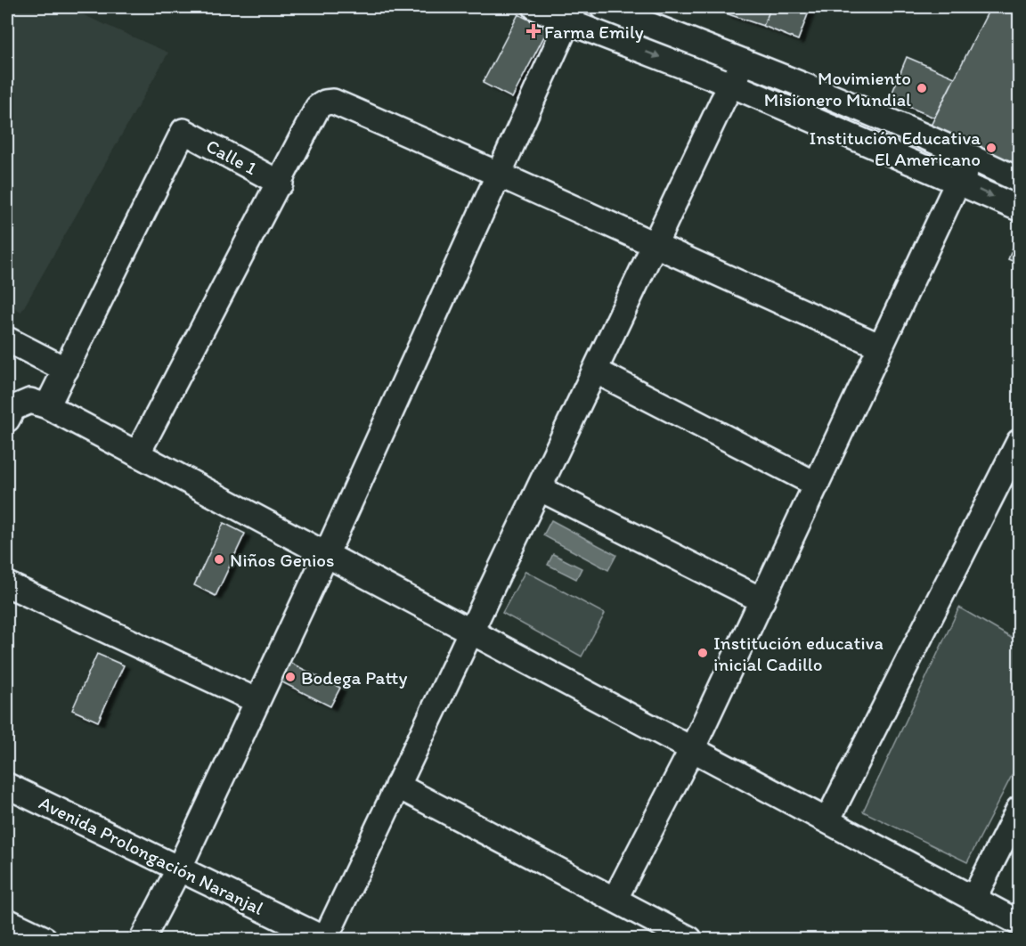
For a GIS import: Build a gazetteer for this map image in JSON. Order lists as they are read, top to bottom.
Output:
{
  "streets": {
    "street": ["Calle 1", "Avenida Prolongación Naranjal"]
  },
  "places": {
    "health": ["Farma Emily"],
    "other": [
      "Movimiento Misionero Mundial",
      "Institución Educativa El Americano",
      "Niños Genios",
      "Institución educativa inicial Cadillo",
      "Bodega Patty"
    ]
  }
}
